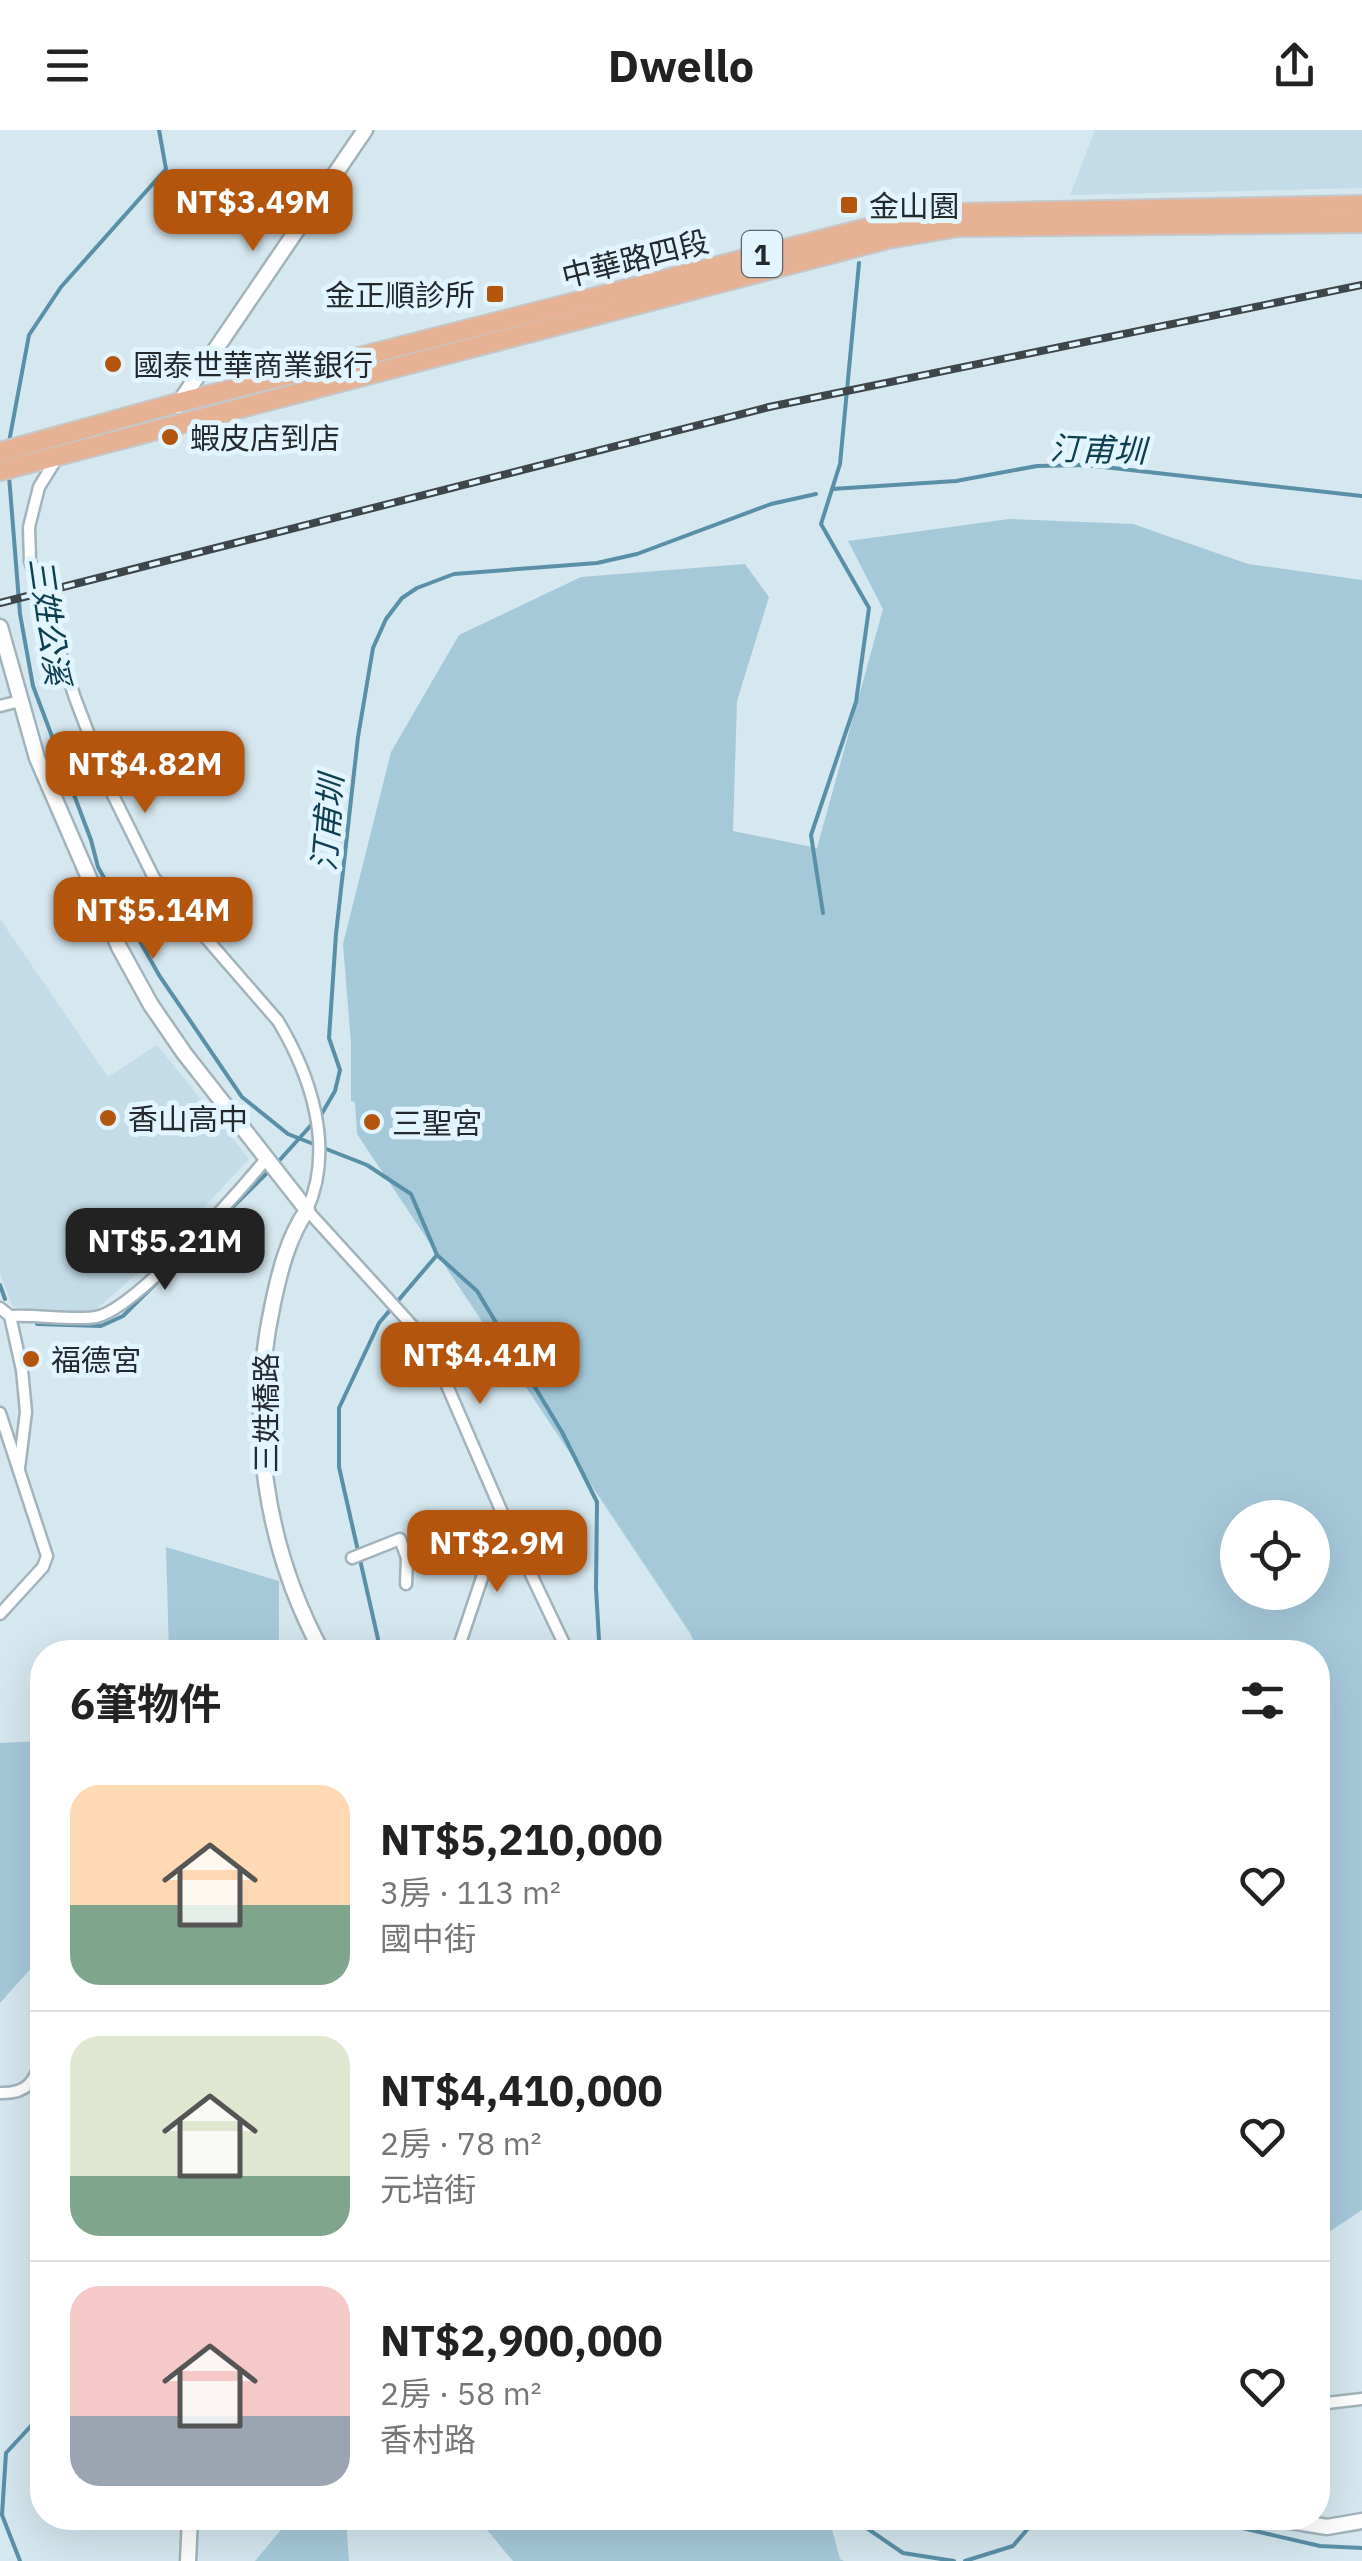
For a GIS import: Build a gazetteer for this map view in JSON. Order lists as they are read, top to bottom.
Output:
{
  "streets": {
    "main road": ["1", "中華路四段"],
    "street": ["三姓橋路"]
  },
  "crossings": [
    ["1", "中華路四段"],
    ["1", "三姓橋路"],
    ["中華路四段", "三姓橋路"]
  ],
  "water": ["汀甫圳", "三姓公溪"],
  "places": {
    "transit": ["金山園", "金正順診所"],
    "other": [
      "國泰世華商業銀行",
      "蝦皮店到店",
      "香山高中",
      "三聖宮",
      "福德宮"
    ]
  },
  "page": {
    "header": "Dwello",
    "price": [
      "NT$3.49M",
      "NT$4.82M",
      "NT$5.14M",
      "NT$5.21M",
      "NT$4.41M",
      "NT$2.9M"
    ],
    "heading": "6筆物件",
    "list": [
      {
        "name": "NT$5,210,000",
        "note": "3房 · 113 m² · 國中街"
      },
      {
        "name": "NT$4,410,000",
        "note": "2房 · 78 m² · 元培街"
      },
      {
        "name": "NT$2,900,000",
        "note": "2房 · 58 m² · 香村路"
      }
    ]
  }
}
